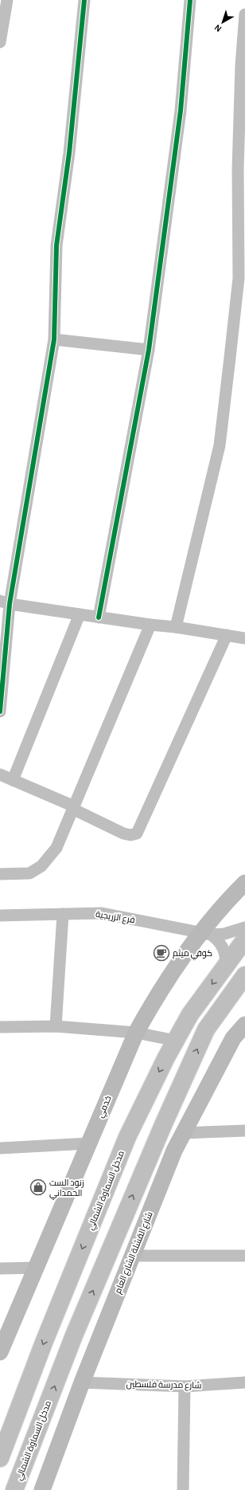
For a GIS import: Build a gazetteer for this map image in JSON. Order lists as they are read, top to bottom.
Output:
{
  "streets": {
    "highway": ["مدخل السماوة الشمالي"],
    "main road": ["خدمي", "شارع القشلة الشارع العام"],
    "street": ["فرع الزريجية", "شارع مدرسة فلسطين"]
  },
  "crossings": [
    ["فرع الزريجية", "خدمي"],
    ["شارع القشلة الشارع العام", "شارع مدرسة فلسطين"]
  ],
  "places": {
    "cafe": ["كوفي ميثم"],
    "shop": ["زنود الست الحمداني"]
  },
  "north": "bottom left"
}
